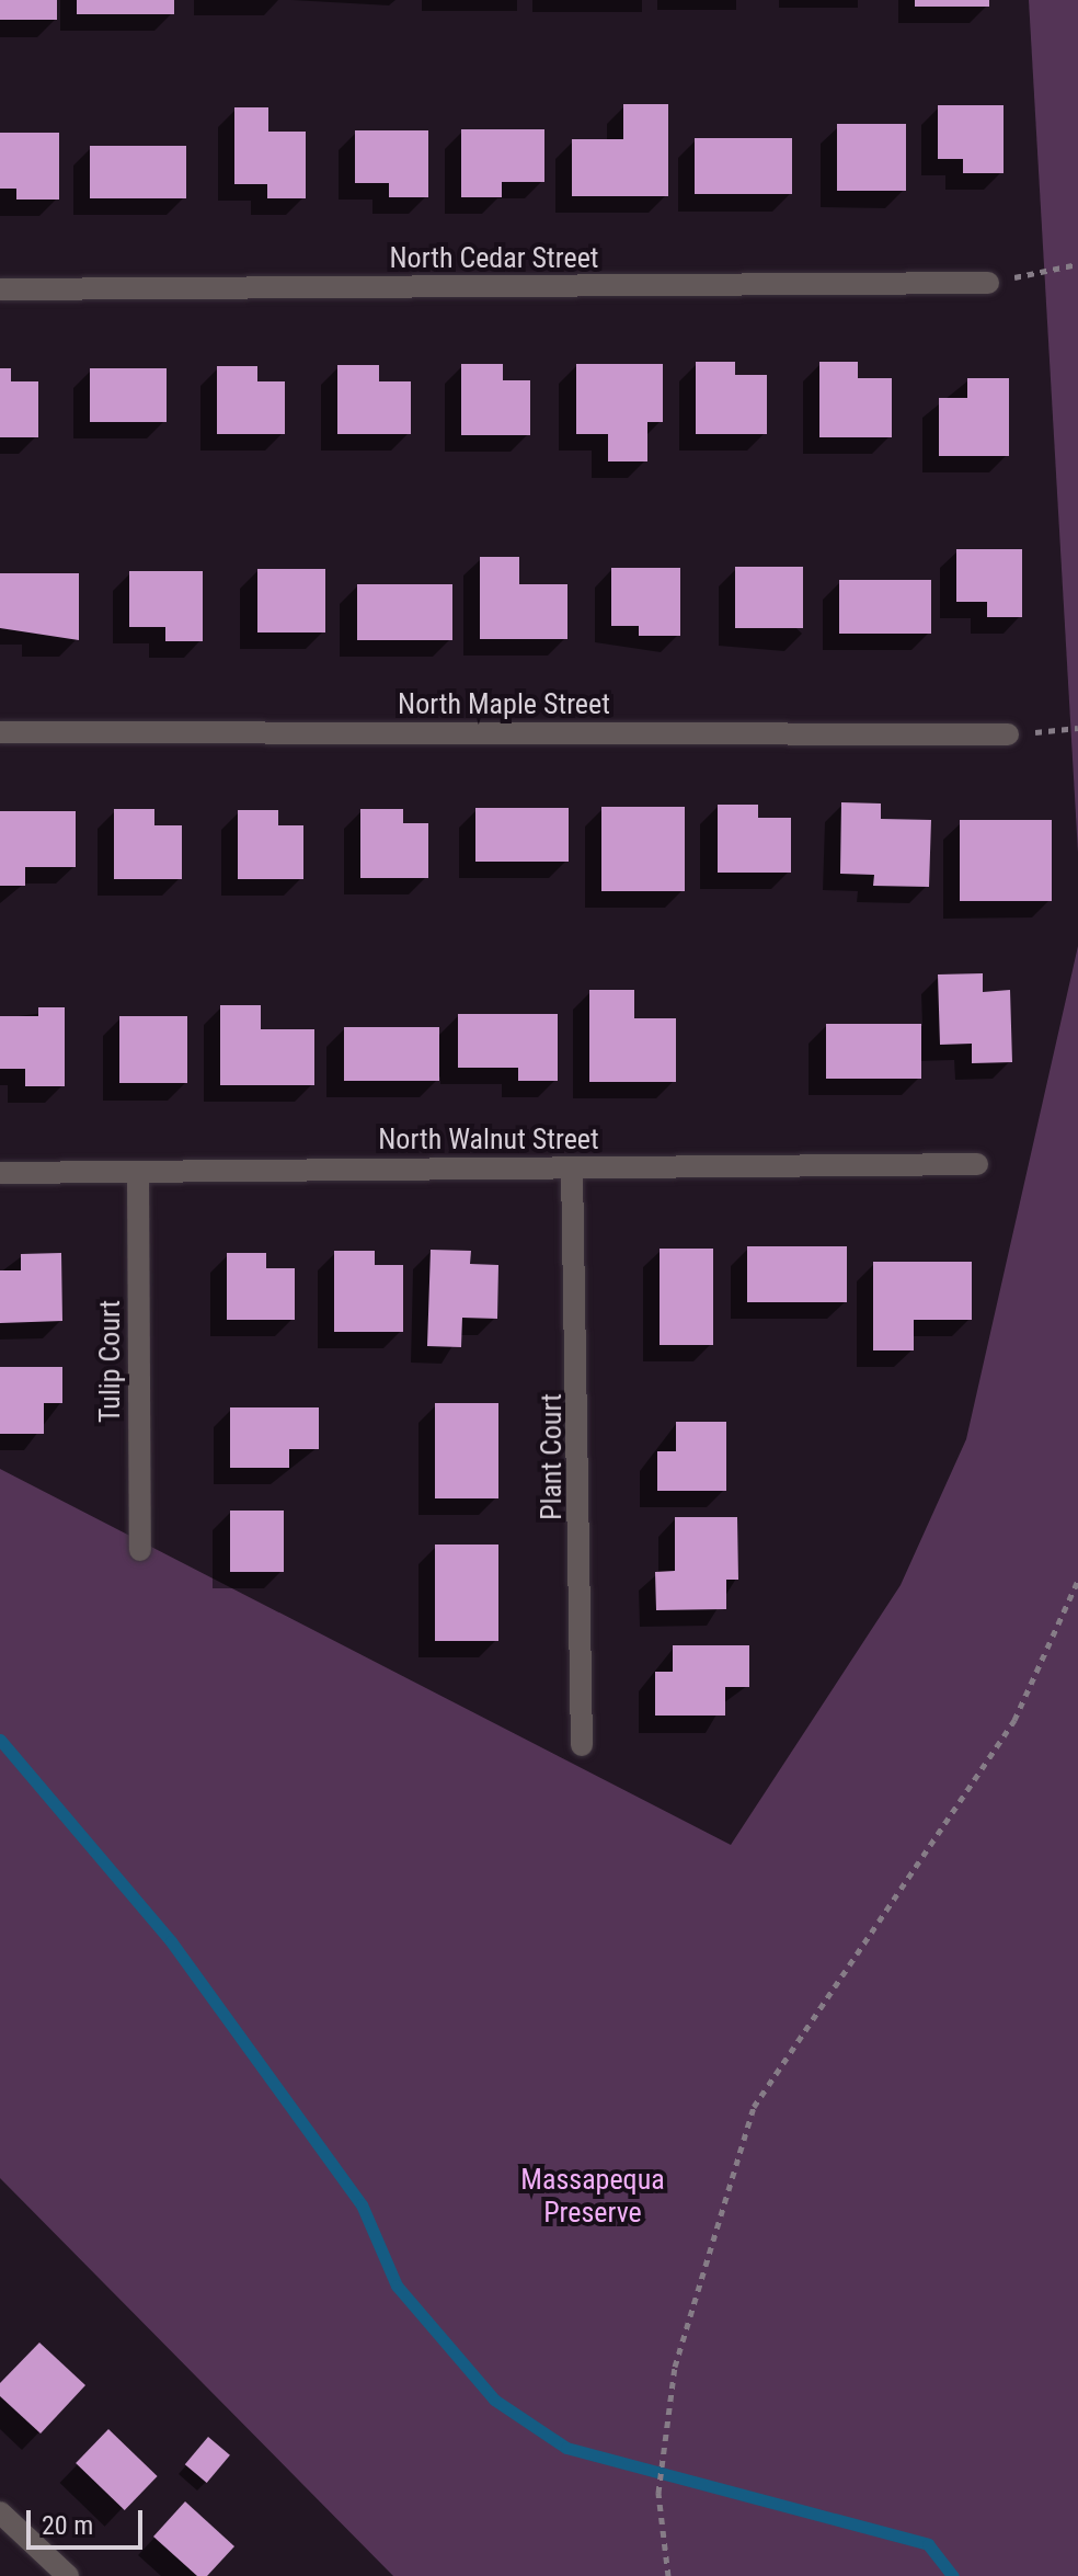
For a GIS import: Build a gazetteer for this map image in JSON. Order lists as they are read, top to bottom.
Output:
{
  "streets": {
    "street": [
      "North Cedar Street",
      "North Maple Street",
      "North Walnut Street",
      "Tulip Court",
      "Plant Court"
    ]
  },
  "crossings": [
    ["North Walnut Street", "Tulip Court"],
    ["North Walnut Street", "Plant Court"]
  ],
  "parks": ["Massapequa Preserve"],
  "scale_bar": "20 m"
}
